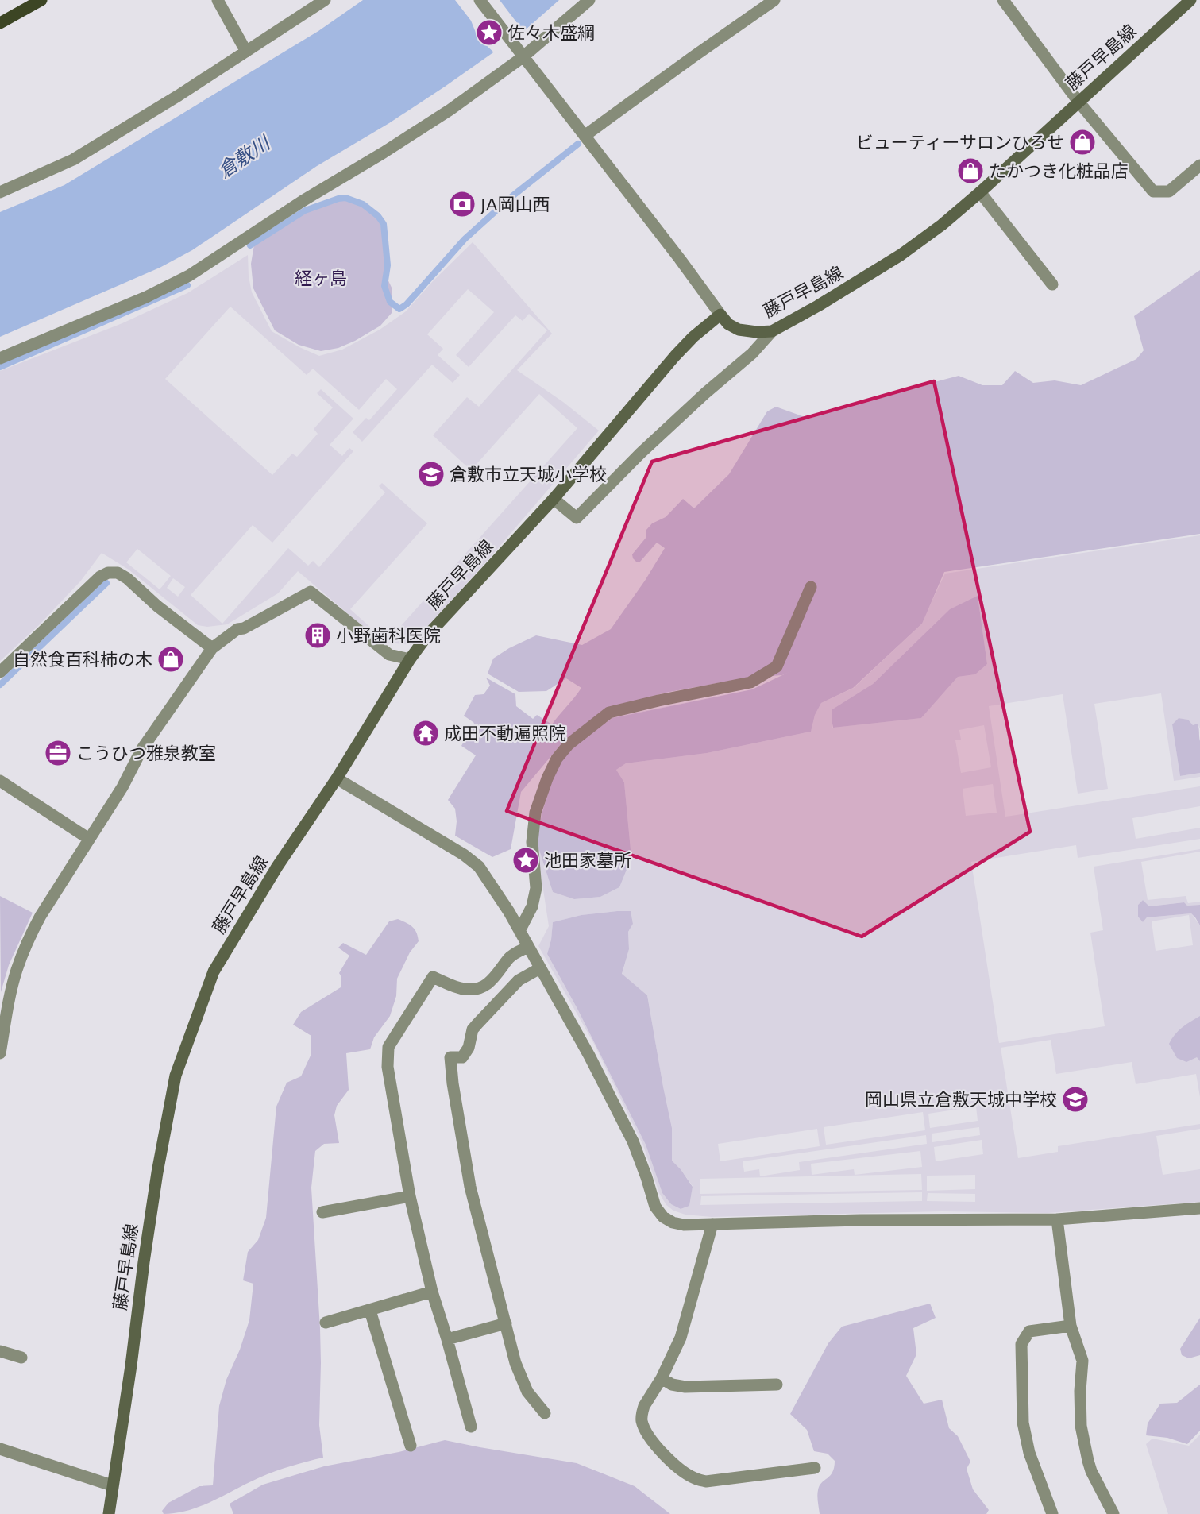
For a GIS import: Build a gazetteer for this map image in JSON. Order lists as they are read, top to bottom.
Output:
{
  "streets": {
    "main road": ["藤戸早島線"]
  },
  "water": ["倉敷川"],
  "parks": ["経ヶ島"],
  "places": {
    "place": ["佐々木盛綱", "池田家墓所"],
    "shop": ["ビューティーサロンひろせ", "たかつき化粧品店", "自然食百科柿の木"],
    "bank": ["JA岡山西"],
    "school or university": ["倉敷市立天城小学校", "岡山県立倉敷天城中学校"],
    "building": ["小野歯科医院"],
    "temple": ["成田不動遍照院"],
    "office": ["こうひつ雅泉教室"]
  }
}
